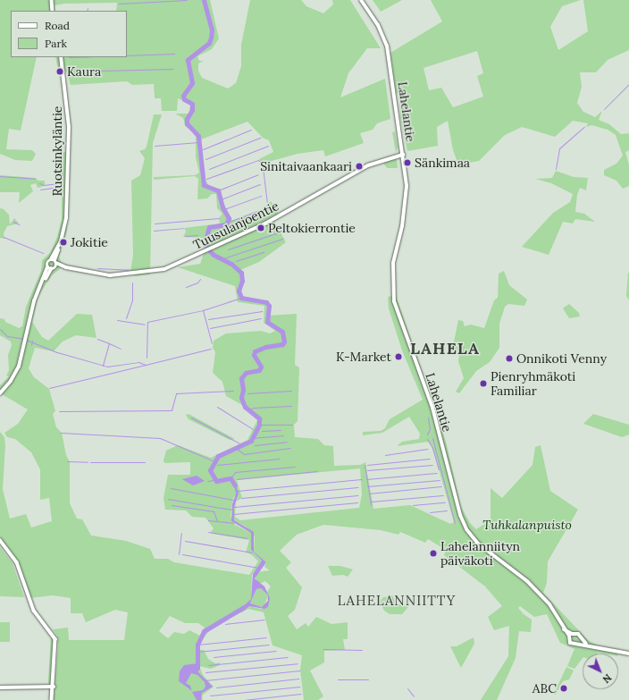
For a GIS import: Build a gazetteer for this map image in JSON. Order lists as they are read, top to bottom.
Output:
{
  "streets": {
    "main road": ["Lahelantie"],
    "street": ["Ruotsinkyläntie", "Tuusulanjoentie"]
  },
  "crossings": [
    ["Lahelantie", "Tuusulanjoentie"],
    ["Ruotsinkyläntie", "Tuusulanjoentie"]
  ],
  "districts": ["LAHELA", "LAHELANNIITTY"],
  "parks": ["Tuhkalanpuisto"],
  "places": [
    "Kaura",
    "Sänkimaa",
    "Sinitaivaankaari",
    "Peltokierrontie",
    "Jokitie",
    "K-Market",
    "Onnikoti Venny",
    "Pienryhmäkoti Familiar",
    "Lahelanniityn päiväkoti",
    "ABC"
  ],
  "legend": ["Road", "Park"],
  "north": "bottom right"
}
